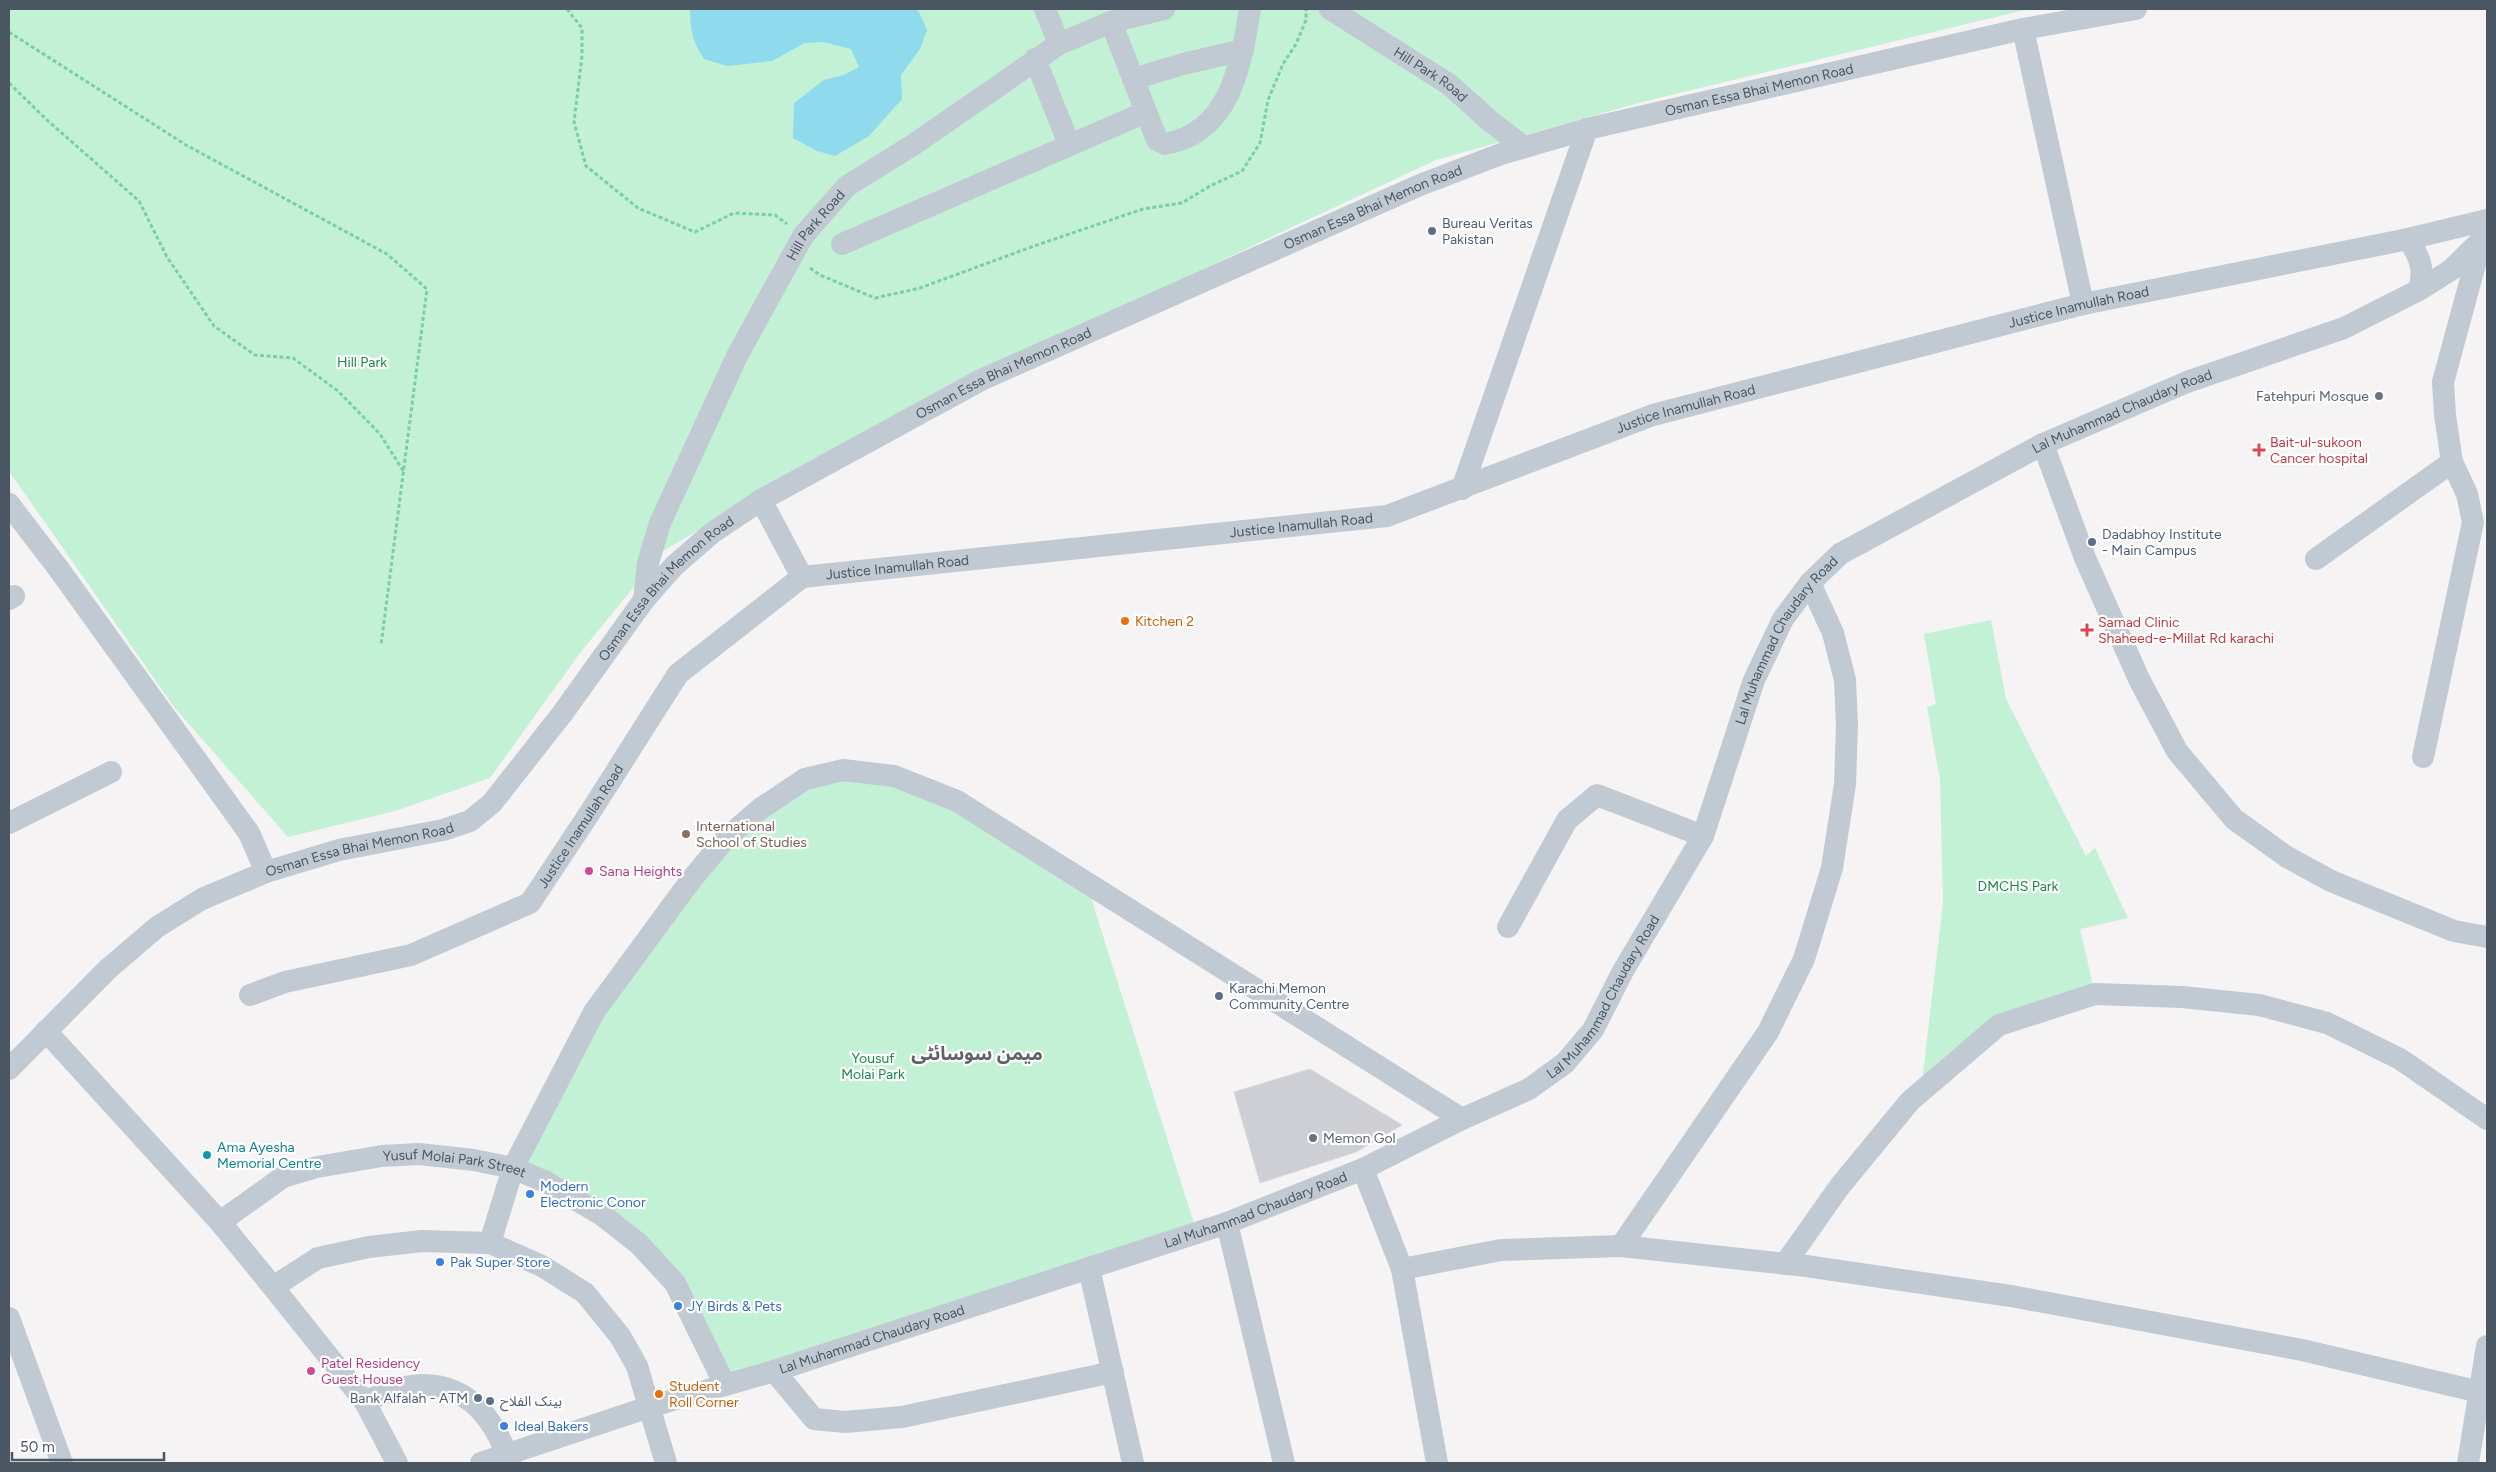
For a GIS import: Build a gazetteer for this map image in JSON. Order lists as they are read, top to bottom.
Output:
{
  "streets": {
    "street": [
      "Hill Park Road",
      "Osman Essa Bhai Memon Road",
      "Justice Inamullah Road",
      "Lal Muhammad Chaudary Road",
      "Yusuf Molai Park Street"
    ]
  },
  "crossings": [
    ["Hill Park Road", "Osman Essa Bhai Memon Road"],
    ["Justice Inamullah Road", "Lal Muhammad Chaudary Road"],
    ["Lal Muhammad Chaudary Road", "Yusuf Molai Park Street"]
  ],
  "districts": ["میمن سوسائٹی"],
  "parks": ["Hill Park", "DMCHS Park", "Yousuf Molai Park"],
  "places": {
    "other": [
      "Bureau Veritas Pakistan",
      "Fatehpuri Mosque",
      "Dadabhoy Institute - Main Campus",
      "Kitchen 2",
      "International School of Studies",
      "Sana Heights",
      "Karachi Memon Community Centre",
      "Memon Gol",
      "Ama Ayesha Memorial Centre",
      "Modern Electronic Conor",
      "Pak Super Store",
      "JY Birds & Pets",
      "Patel Residency Guest House",
      "Student Roll Corner",
      "Bank Alfalah - ATM",
      "بینک الفلاح",
      "Ideal Bakers"
    ],
    "health": ["Bait-ul-sukoon Cancer hospital", "Samad Clinic Shaheed-e-Millat Rd karachi"]
  },
  "scale_bar": "50 m"
}
